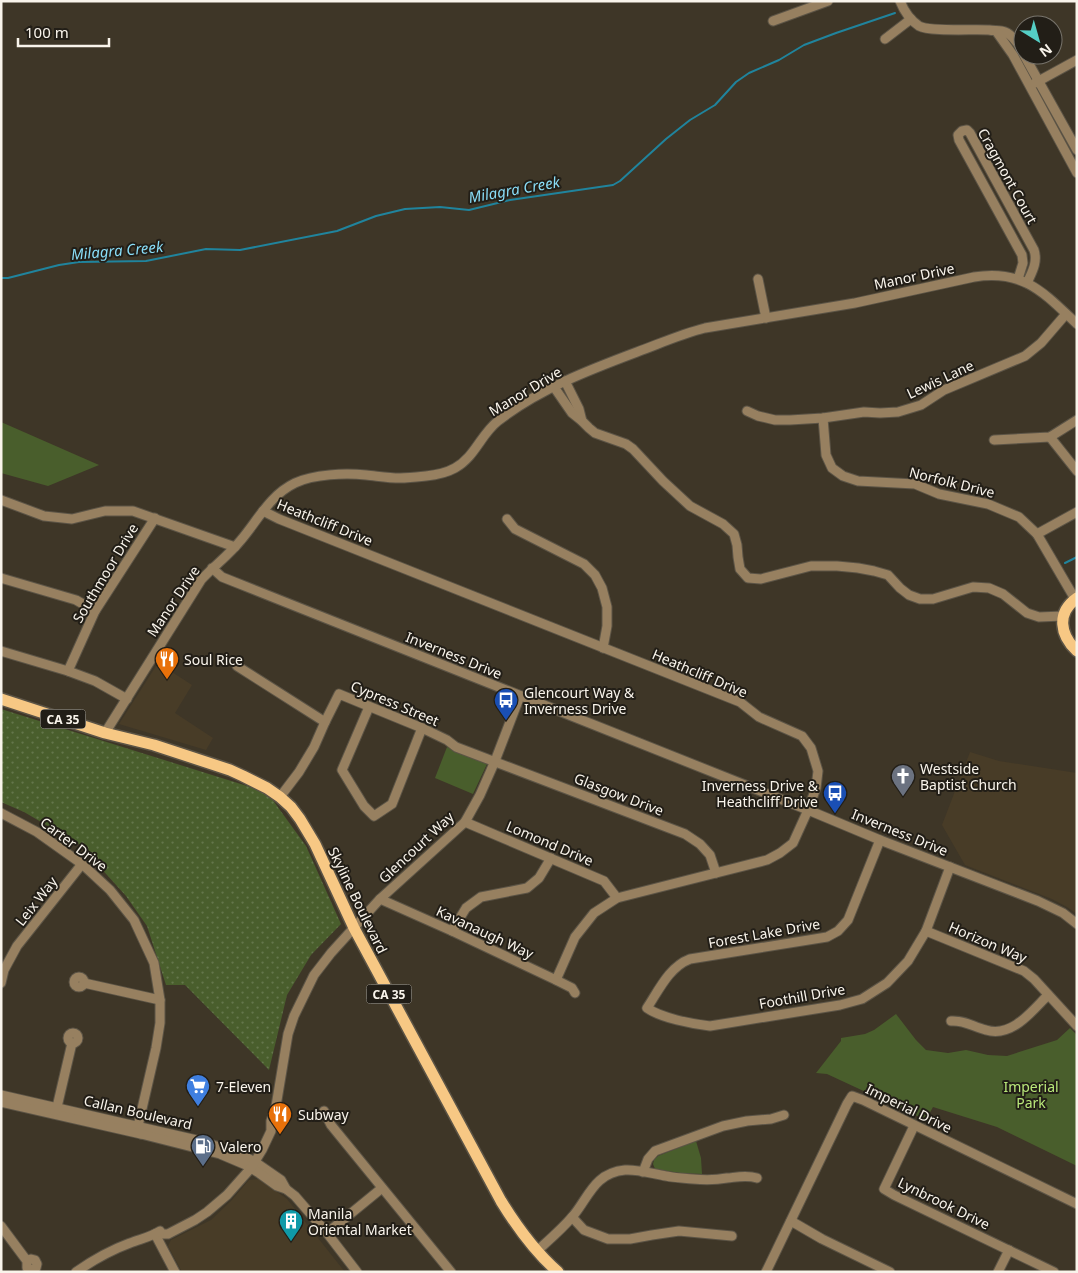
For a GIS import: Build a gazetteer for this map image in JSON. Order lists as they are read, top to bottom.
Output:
{
  "streets": {
    "main road": ["CA 35", "Skyline Boulevard"],
    "street": [
      "Cragmont Court",
      "Manor Drive",
      "Lewis Lane",
      "Norfolk Drive",
      "Heathcliff Drive",
      "Southmoor Drive",
      "Inverness Drive",
      "Cypress Street",
      "Glasgow Drive",
      "Lomond Drive",
      "Carter Drive",
      "Glencourt Way",
      "Leix Way",
      "Kavanaugh Way",
      "Forest Lake Drive",
      "Horizon Way",
      "Foothill Drive",
      "Imperial Drive",
      "Callan Boulevard",
      "Lynbrook Drive"
    ]
  },
  "crossings": [
    ["Cragmont Court", "Manor Drive"],
    ["Manor Drive", "Lewis Lane"],
    ["Manor Drive", "Heathcliff Drive"],
    ["Manor Drive", "Inverness Drive"],
    ["Manor Drive", "Skyline Boulevard"],
    ["Lewis Lane", "Norfolk Drive"],
    ["Heathcliff Drive", "Inverness Drive"],
    ["Heathcliff Drive", "Glasgow Drive"],
    ["Heathcliff Drive", "Lomond Drive"],
    ["Heathcliff Drive", "Kavanaugh Way"],
    ["Inverness Drive", "Glencourt Way"],
    ["Inverness Drive", "Forest Lake Drive"],
    ["Inverness Drive", "Foothill Drive"],
    ["Cypress Street", "Glasgow Drive"],
    ["Cypress Street", "Glencourt Way"],
    ["Cypress Street", "Skyline Boulevard"],
    ["Glasgow Drive", "Glencourt Way"],
    ["Lomond Drive", "Glencourt Way"],
    ["Carter Drive", "Leix Way"],
    ["Carter Drive", "Callan Boulevard"],
    ["Glencourt Way", "Skyline Boulevard"],
    ["Glencourt Way", "Kavanaugh Way"],
    ["Glencourt Way", "Callan Boulevard"],
    ["Forest Lake Drive", "Foothill Drive"],
    ["Horizon Way", "Foothill Drive"],
    ["Imperial Drive", "Lynbrook Drive"]
  ],
  "water": ["Milagra Creek"],
  "parks": ["Imperial Park"],
  "places": {
    "restaurant": ["Soul Rice", "Subway"],
    "bus stop": ["Glencourt Way & Inverness Drive", "Inverness Drive & Heathcliff Drive"],
    "church": ["Westside Baptist Church"],
    "supermarket": ["7-Eleven"],
    "fuel station": ["Valero"],
    "building": ["Manila Oriental Market"]
  },
  "scale_bar": "100 m",
  "north": "bottom right"
}
